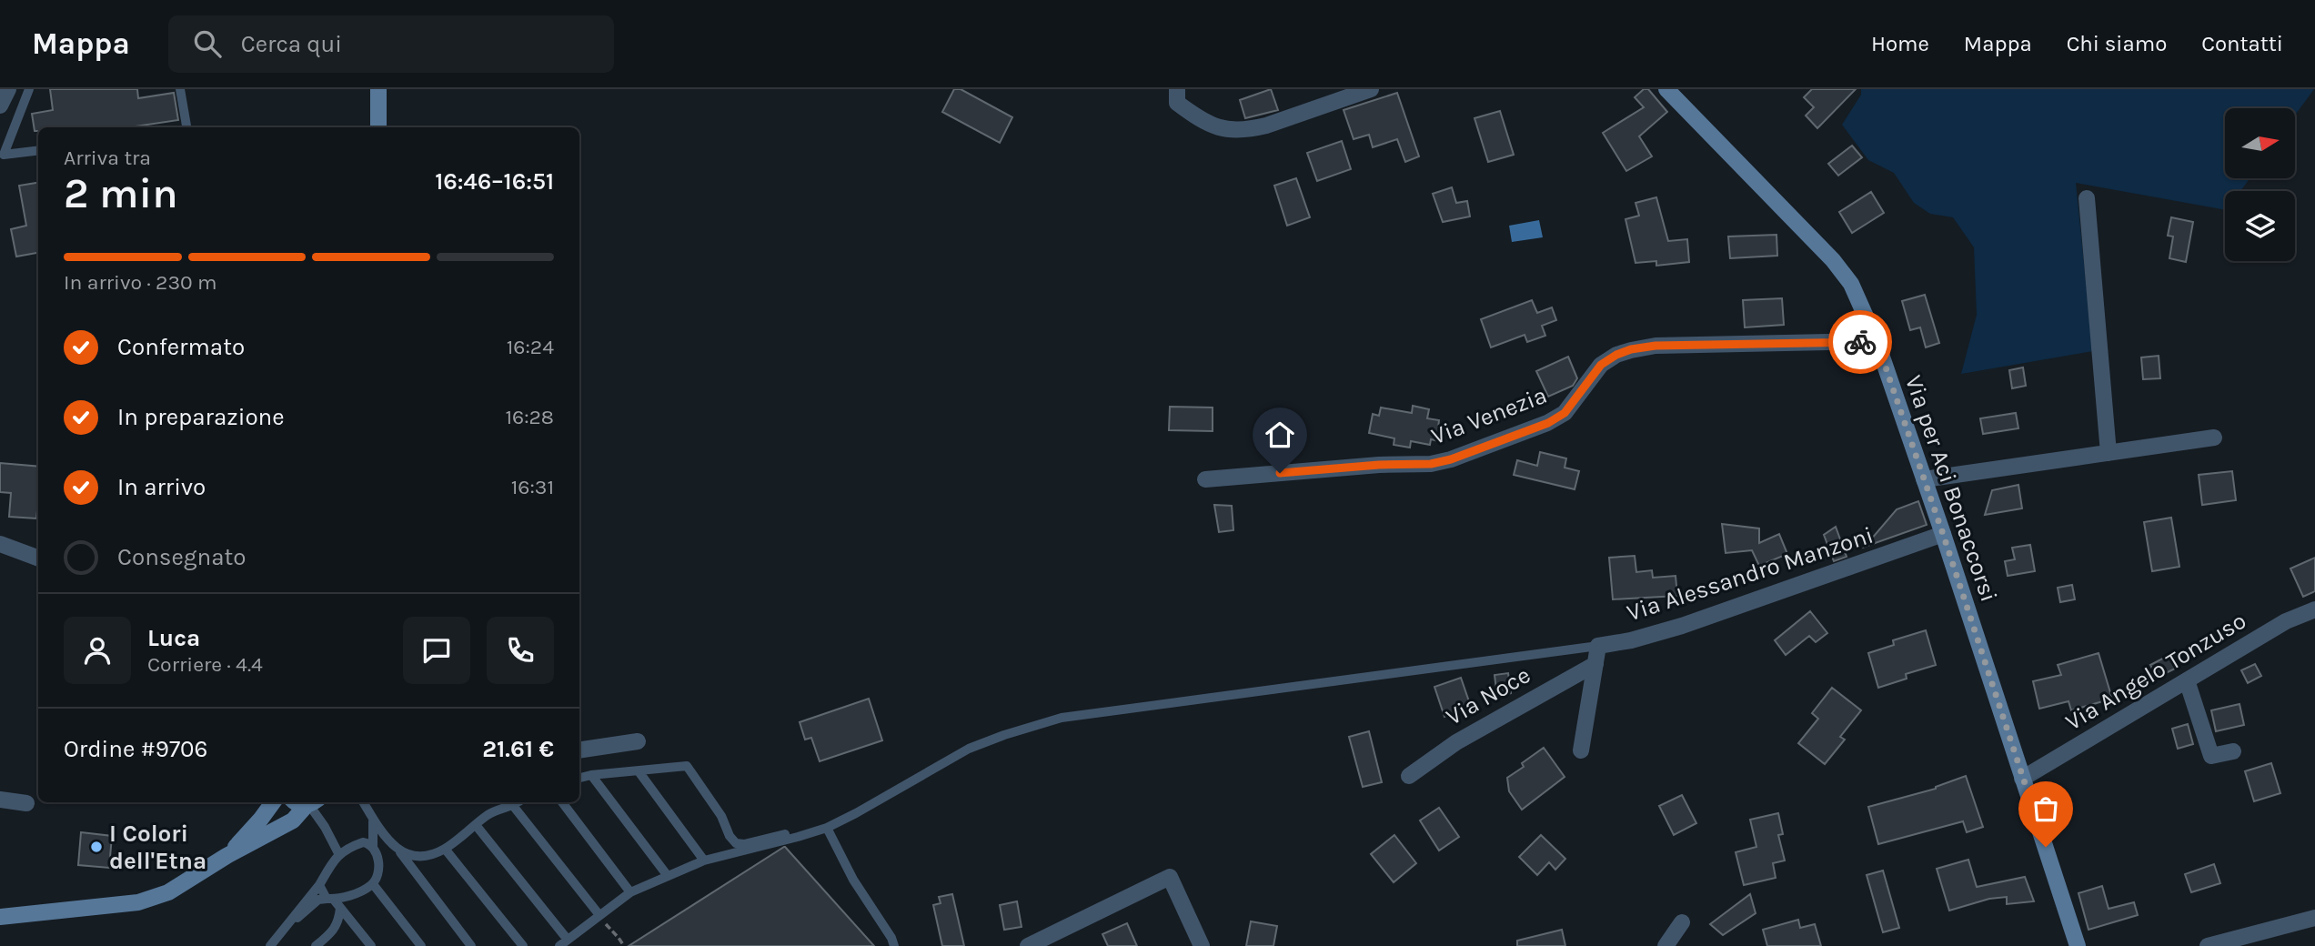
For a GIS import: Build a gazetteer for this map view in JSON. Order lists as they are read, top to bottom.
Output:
{
  "streets": {
    "main road": ["Via per Aci Bonaccorsi"],
    "street": [
      "Via Venezia",
      "Via Alessandro Manzoni",
      "Via Angelo Tonzuso",
      "Via Noce"
    ]
  },
  "crossings": [
    ["Via Venezia", "Via per Aci Bonaccorsi"],
    ["Via per Aci Bonaccorsi", "Via Alessandro Manzoni"],
    ["Via per Aci Bonaccorsi", "Via Angelo Tonzuso"]
  ],
  "places": ["I Colori dell'Etna"],
  "north": "right",
  "page": {
    "header": "Mappa",
    "search": "Cerca qui",
    "nav": [
      "Home",
      "Mappa",
      "Chi siamo",
      "Contatti"
    ],
    "heading": ["2 min", "Arriva tra", "16:46–16:51"],
    "panel": [
      "Luca",
      "Corriere · 4.4",
      "Ordine #9706",
      "21.61 €"
    ],
    "bar": "In arrivo · 230 m",
    "list": [
      ["Confermato", "16:24"],
      ["In preparazione", "16:28"],
      ["In arrivo", "16:31"],
      "Consegnato"
    ]
  }
}
